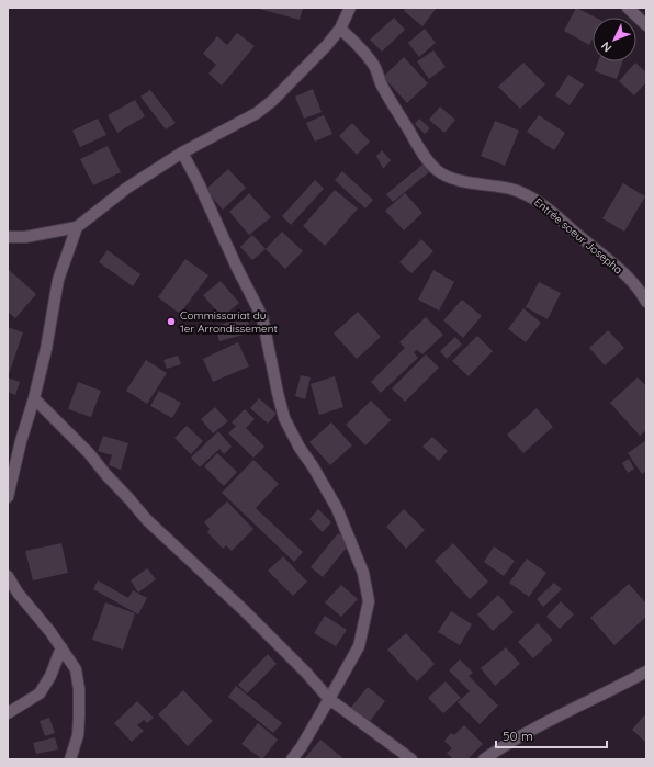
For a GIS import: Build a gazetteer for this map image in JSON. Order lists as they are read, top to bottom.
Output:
{
  "streets": {
    "street": ["Entrée soeur Josepha"]
  },
  "places": ["Commissariat du 1er Arrondissement"],
  "scale_bar": "50 m",
  "north": "bottom left"
}
